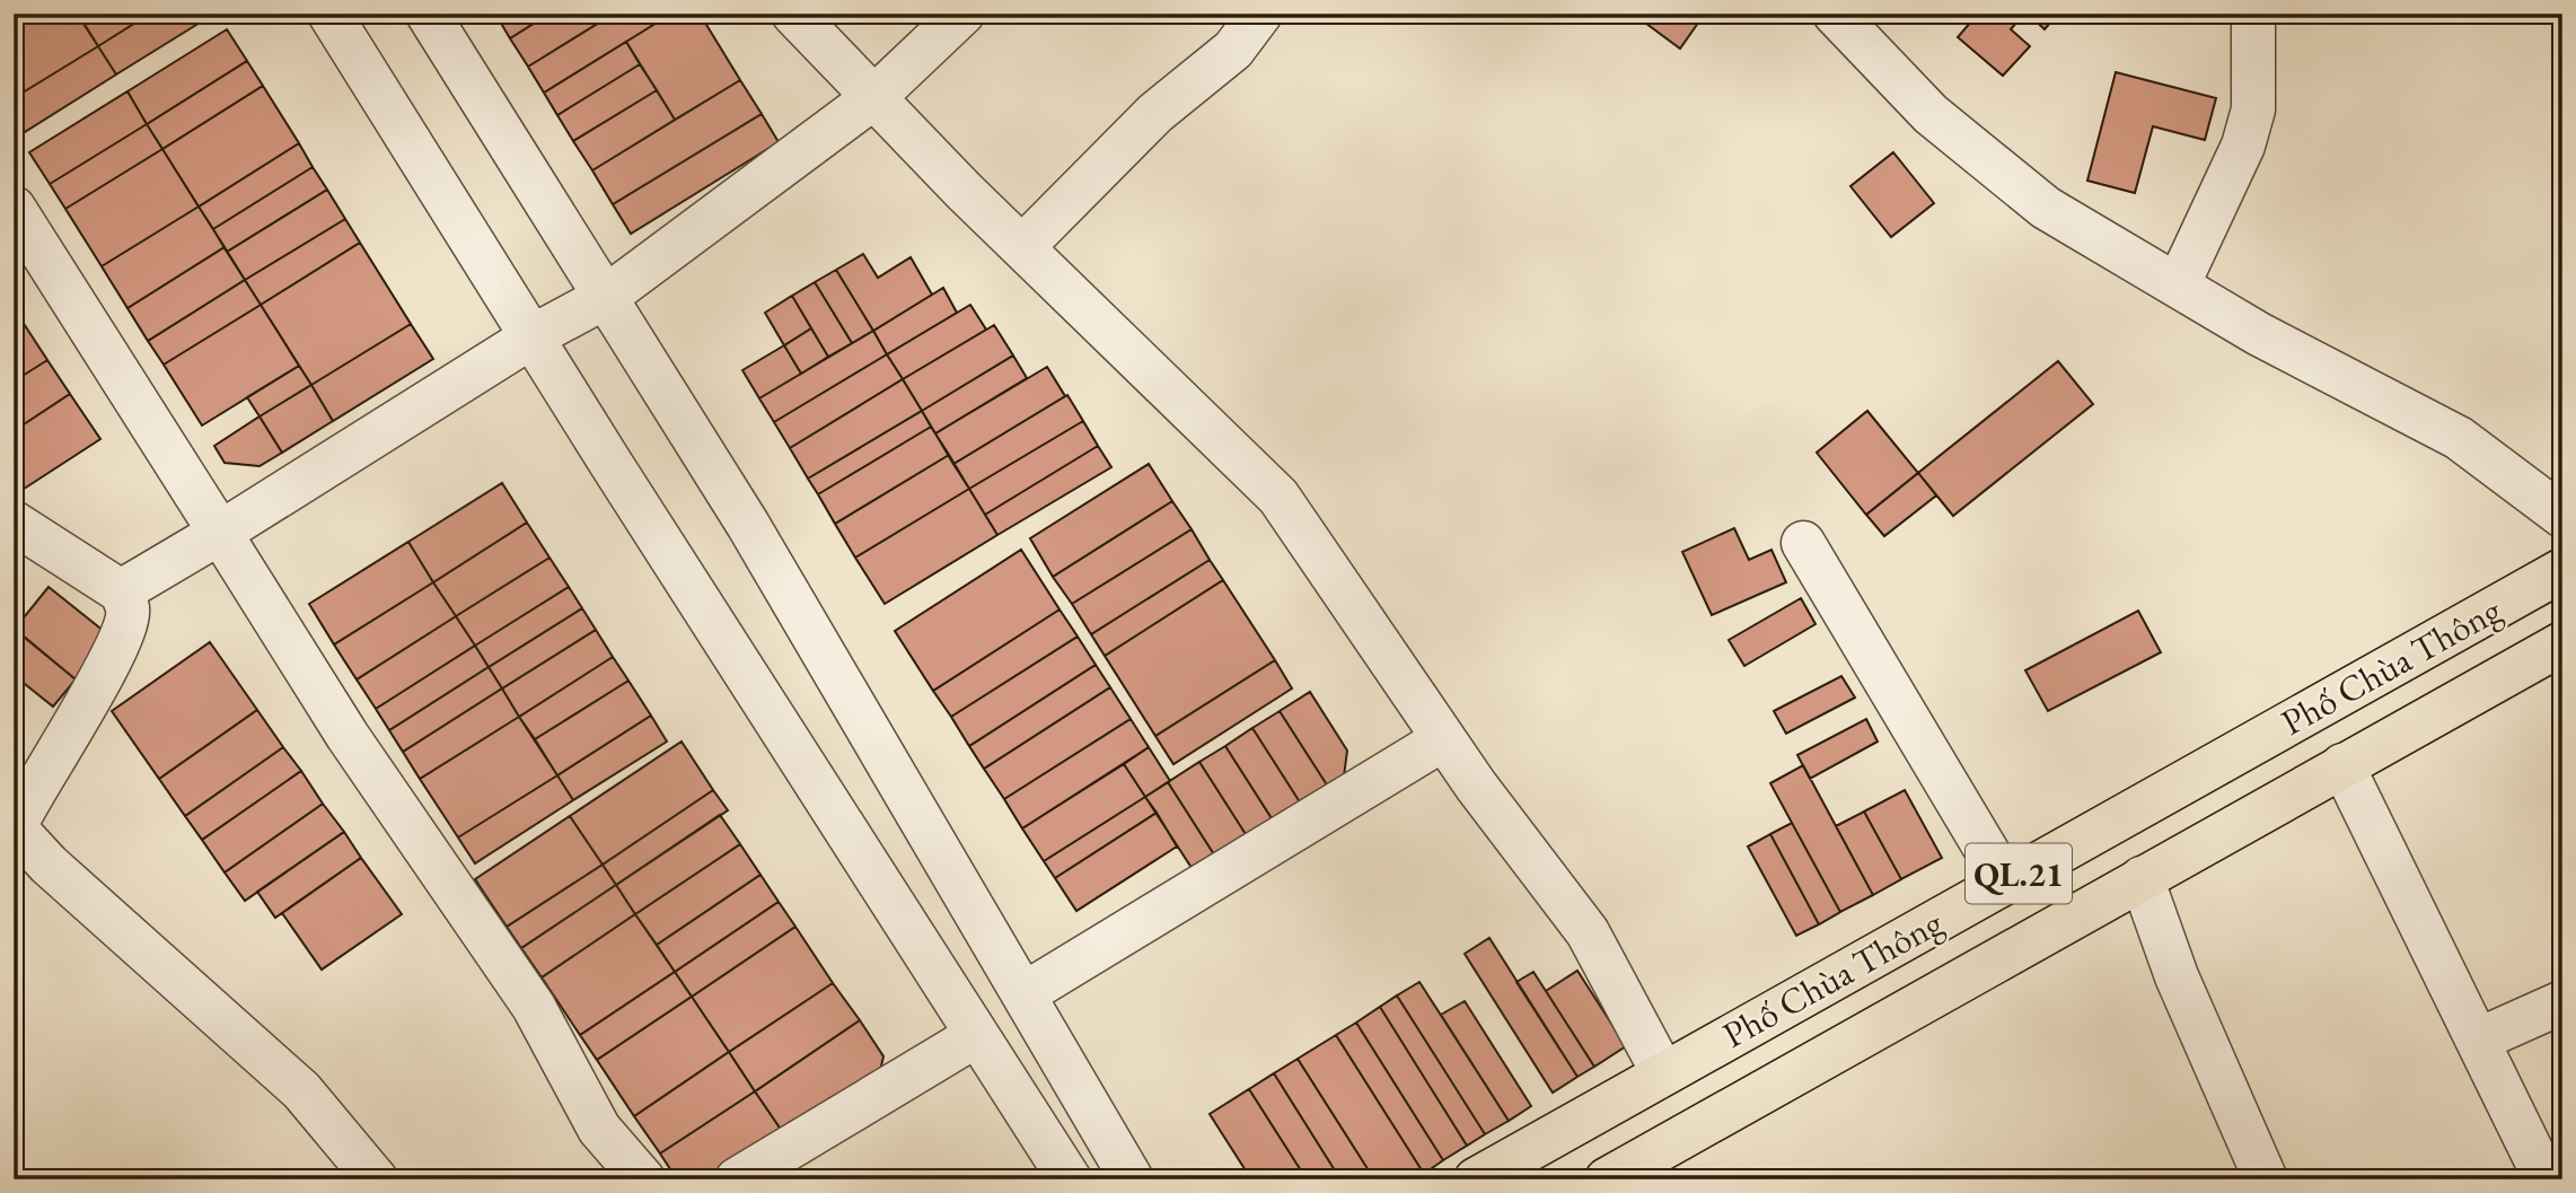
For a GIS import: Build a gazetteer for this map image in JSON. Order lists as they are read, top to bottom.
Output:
{
  "streets": {
    "highway": ["Phố Chùa Thông", "QL.21"]
  }
}
